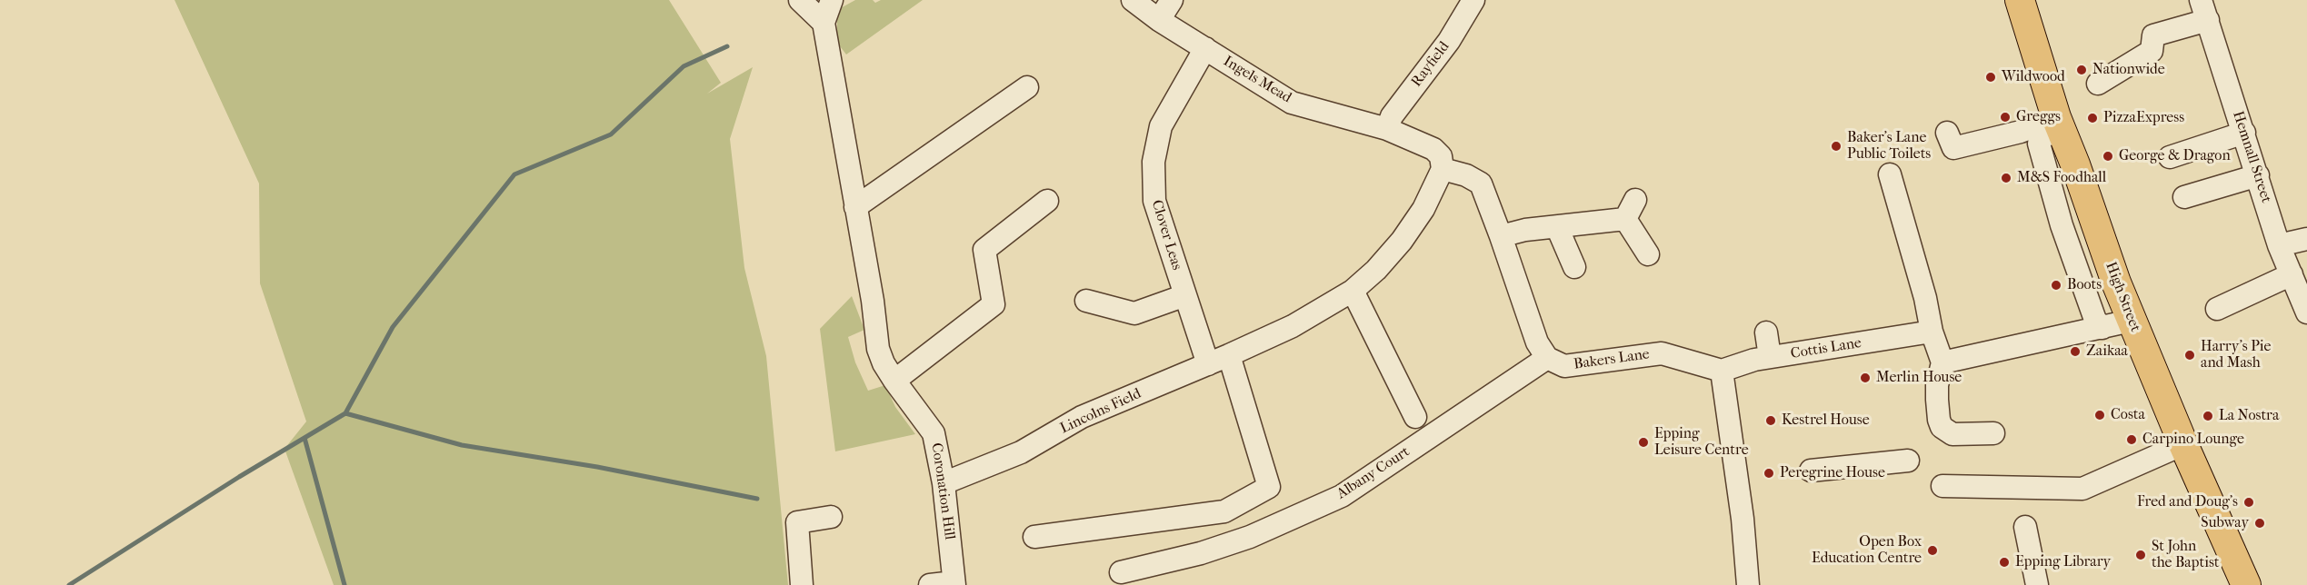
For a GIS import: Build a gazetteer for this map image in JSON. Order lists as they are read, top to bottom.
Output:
{
  "streets": {
    "main road": ["High Street"],
    "street": [
      "Rayfield",
      "Ingels Mead",
      "Hemnall Street",
      "Clover Leas",
      "Cottis Lane",
      "Bakers Lane",
      "Lincolns Field",
      "Albany Court",
      "Coronation Hill"
    ]
  },
  "crossings": [
    ["Rayfield", "Ingels Mead"],
    ["Ingels Mead", "Clover Leas"],
    ["Ingels Mead", "Lincolns Field"],
    ["Clover Leas", "Lincolns Field"],
    ["Cottis Lane", "Bakers Lane"],
    ["Bakers Lane", "Albany Court"],
    ["Lincolns Field", "Coronation Hill"]
  ],
  "places": [
    "Nationwide",
    "Wildwood",
    "Greggs",
    "PizzaExpress",
    "Baker's Lane Public Toilets",
    "George & Dragon",
    "M&S Foodhall",
    "Boots",
    "Zaikaa",
    "Harry's Pie and Mash",
    "Merlin House",
    "Costa",
    "La Nostra",
    "Kestrel House",
    "Carpino Lounge",
    "Epping Leisure Centre",
    "Peregrine House",
    "Fred and Doug's",
    "Subway",
    "Open Box Education Centre",
    "St John the Baptist",
    "Epping Library"
  ]
}
